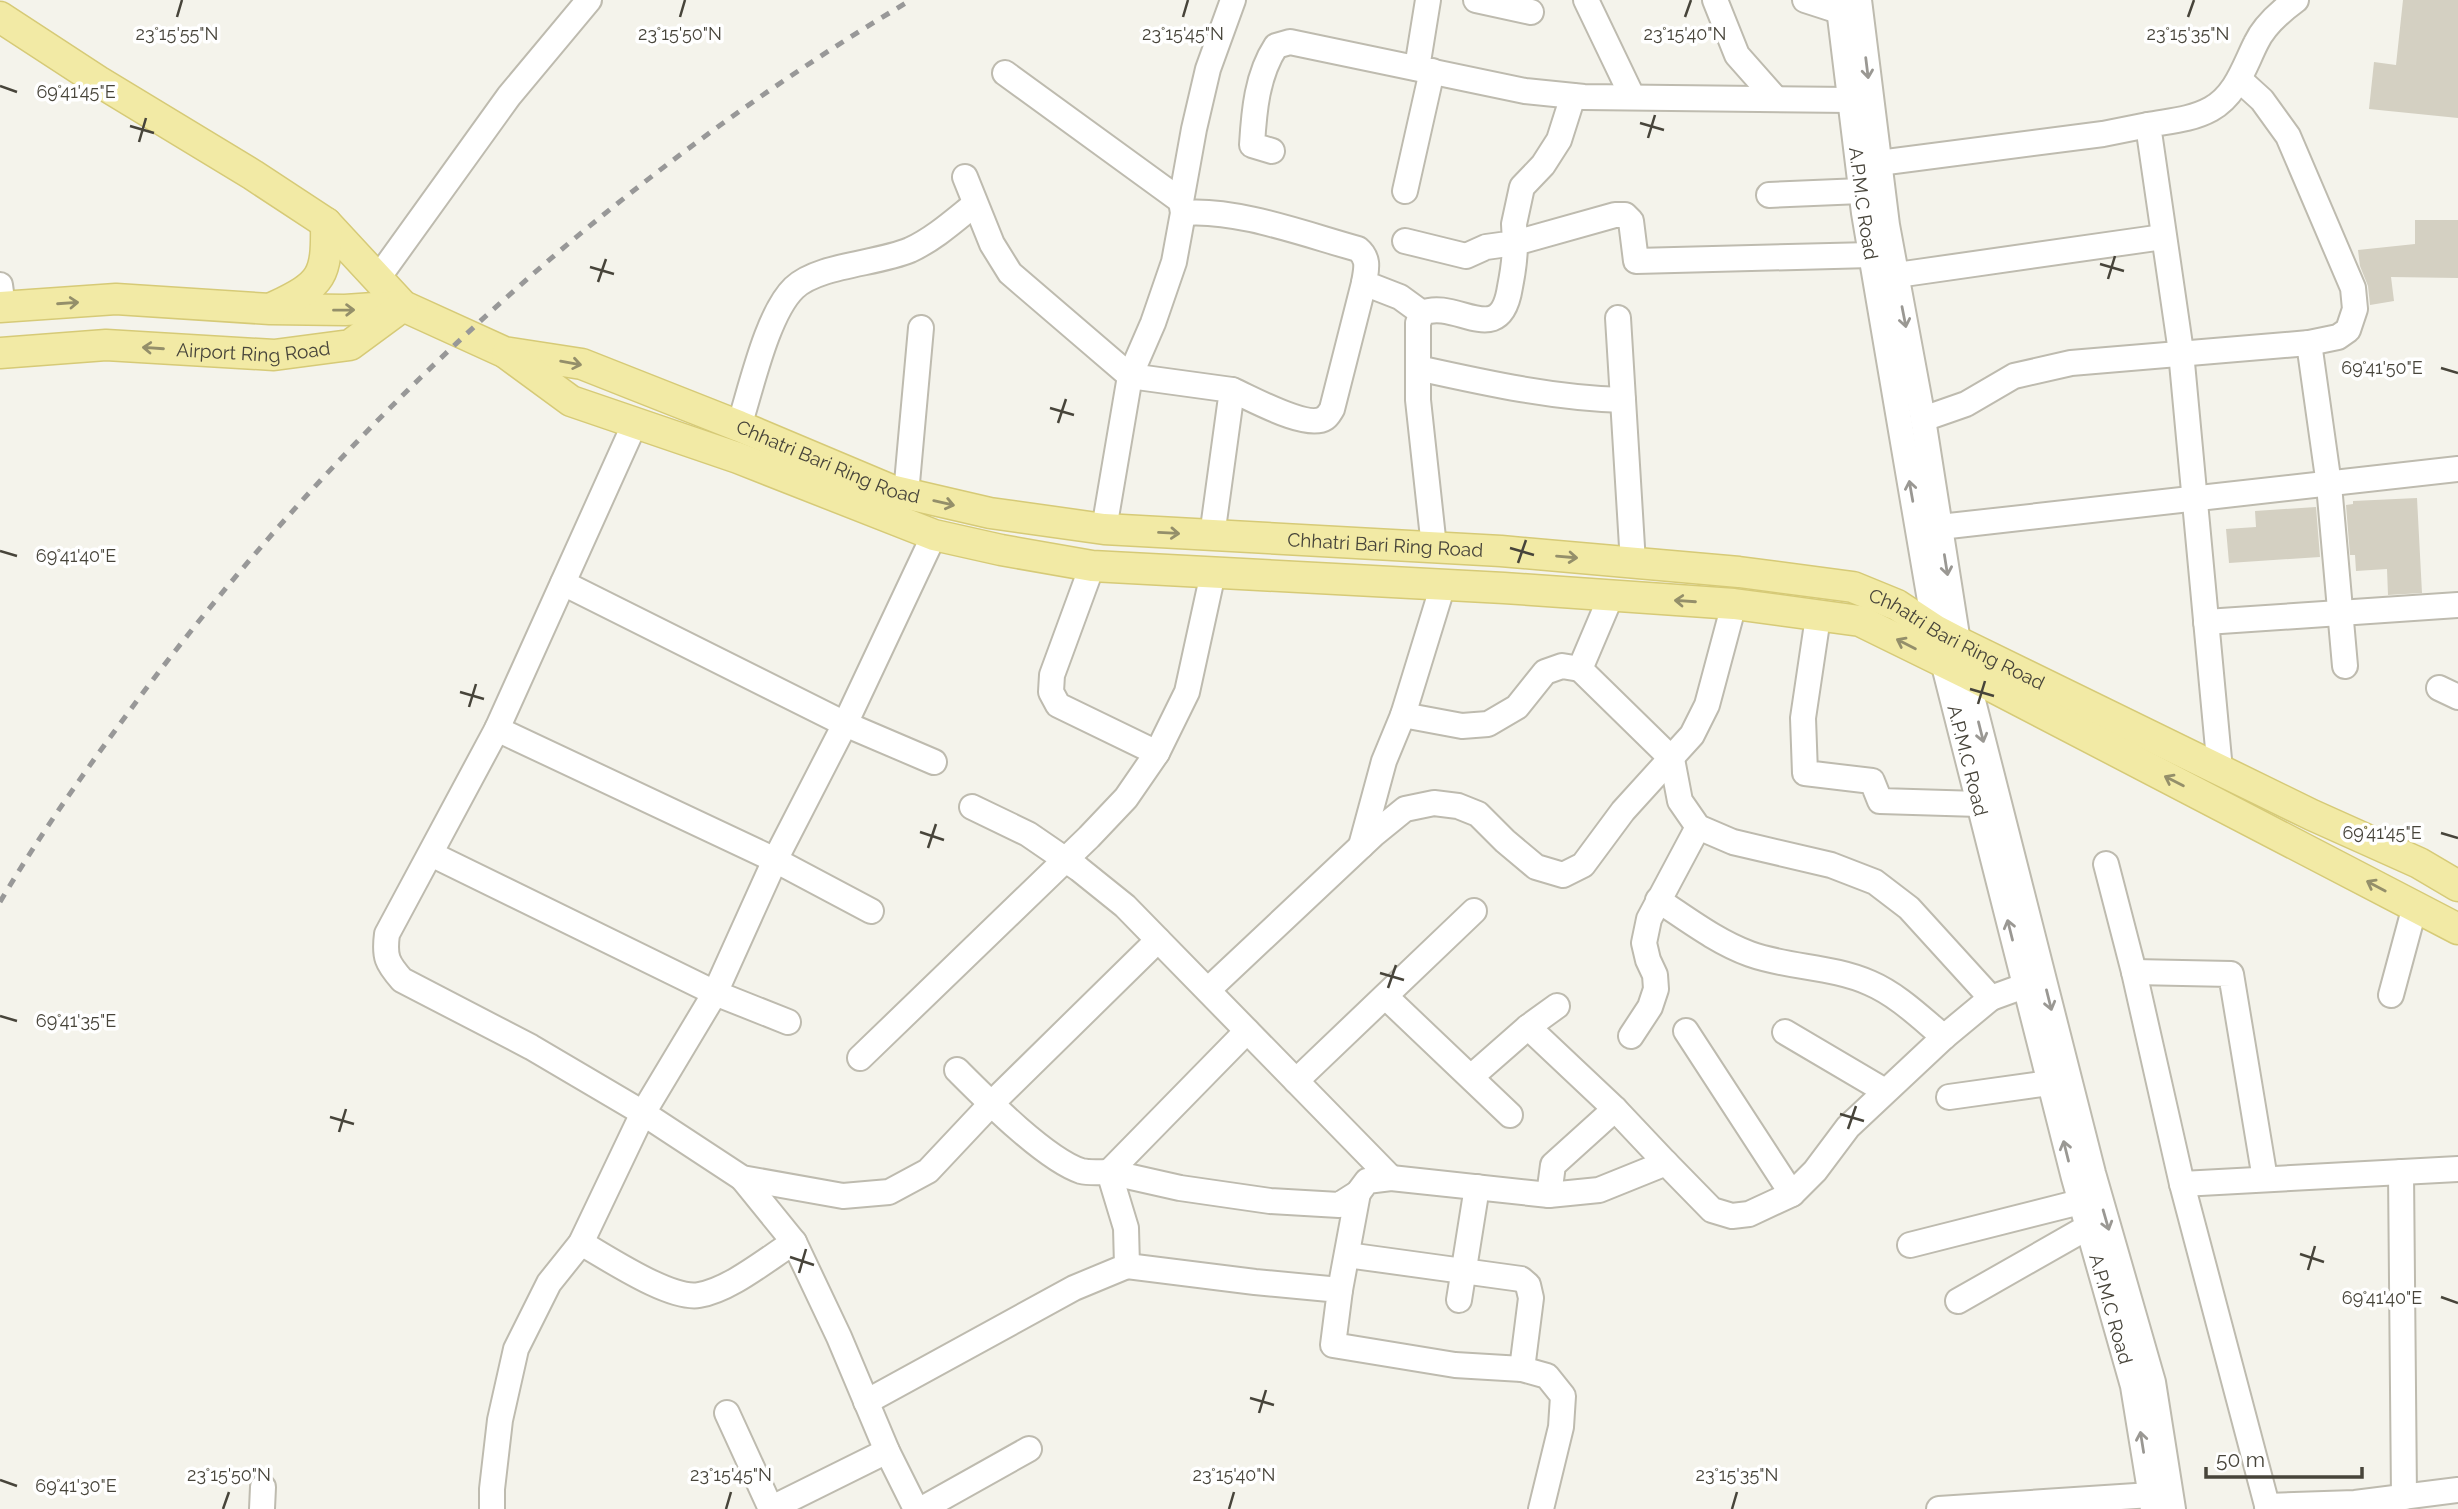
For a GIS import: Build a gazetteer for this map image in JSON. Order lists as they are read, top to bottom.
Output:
{
  "streets": {
    "main road": ["Airport Ring Road", "Chhatri Bari Ring Road"],
    "street": ["A.P.M.C Road"]
  },
  "crossings": [
    ["A.P.M.C Road", "Chhatri Bari Ring Road"],
    ["Airport Ring Road", "Chhatri Bari Ring Road"]
  ],
  "scale_bar": "50 m",
  "coordinates": [
    "23°15'55\"N",
    "23°15'50\"N",
    "23°15'45\"N",
    "23°15'40\"N",
    "23°15'35\"N",
    "69°41'45\"E",
    "69°41'50\"E",
    "69°41'40\"E",
    "69°41'35\"E",
    "69°41'30\"E"
  ]
}
